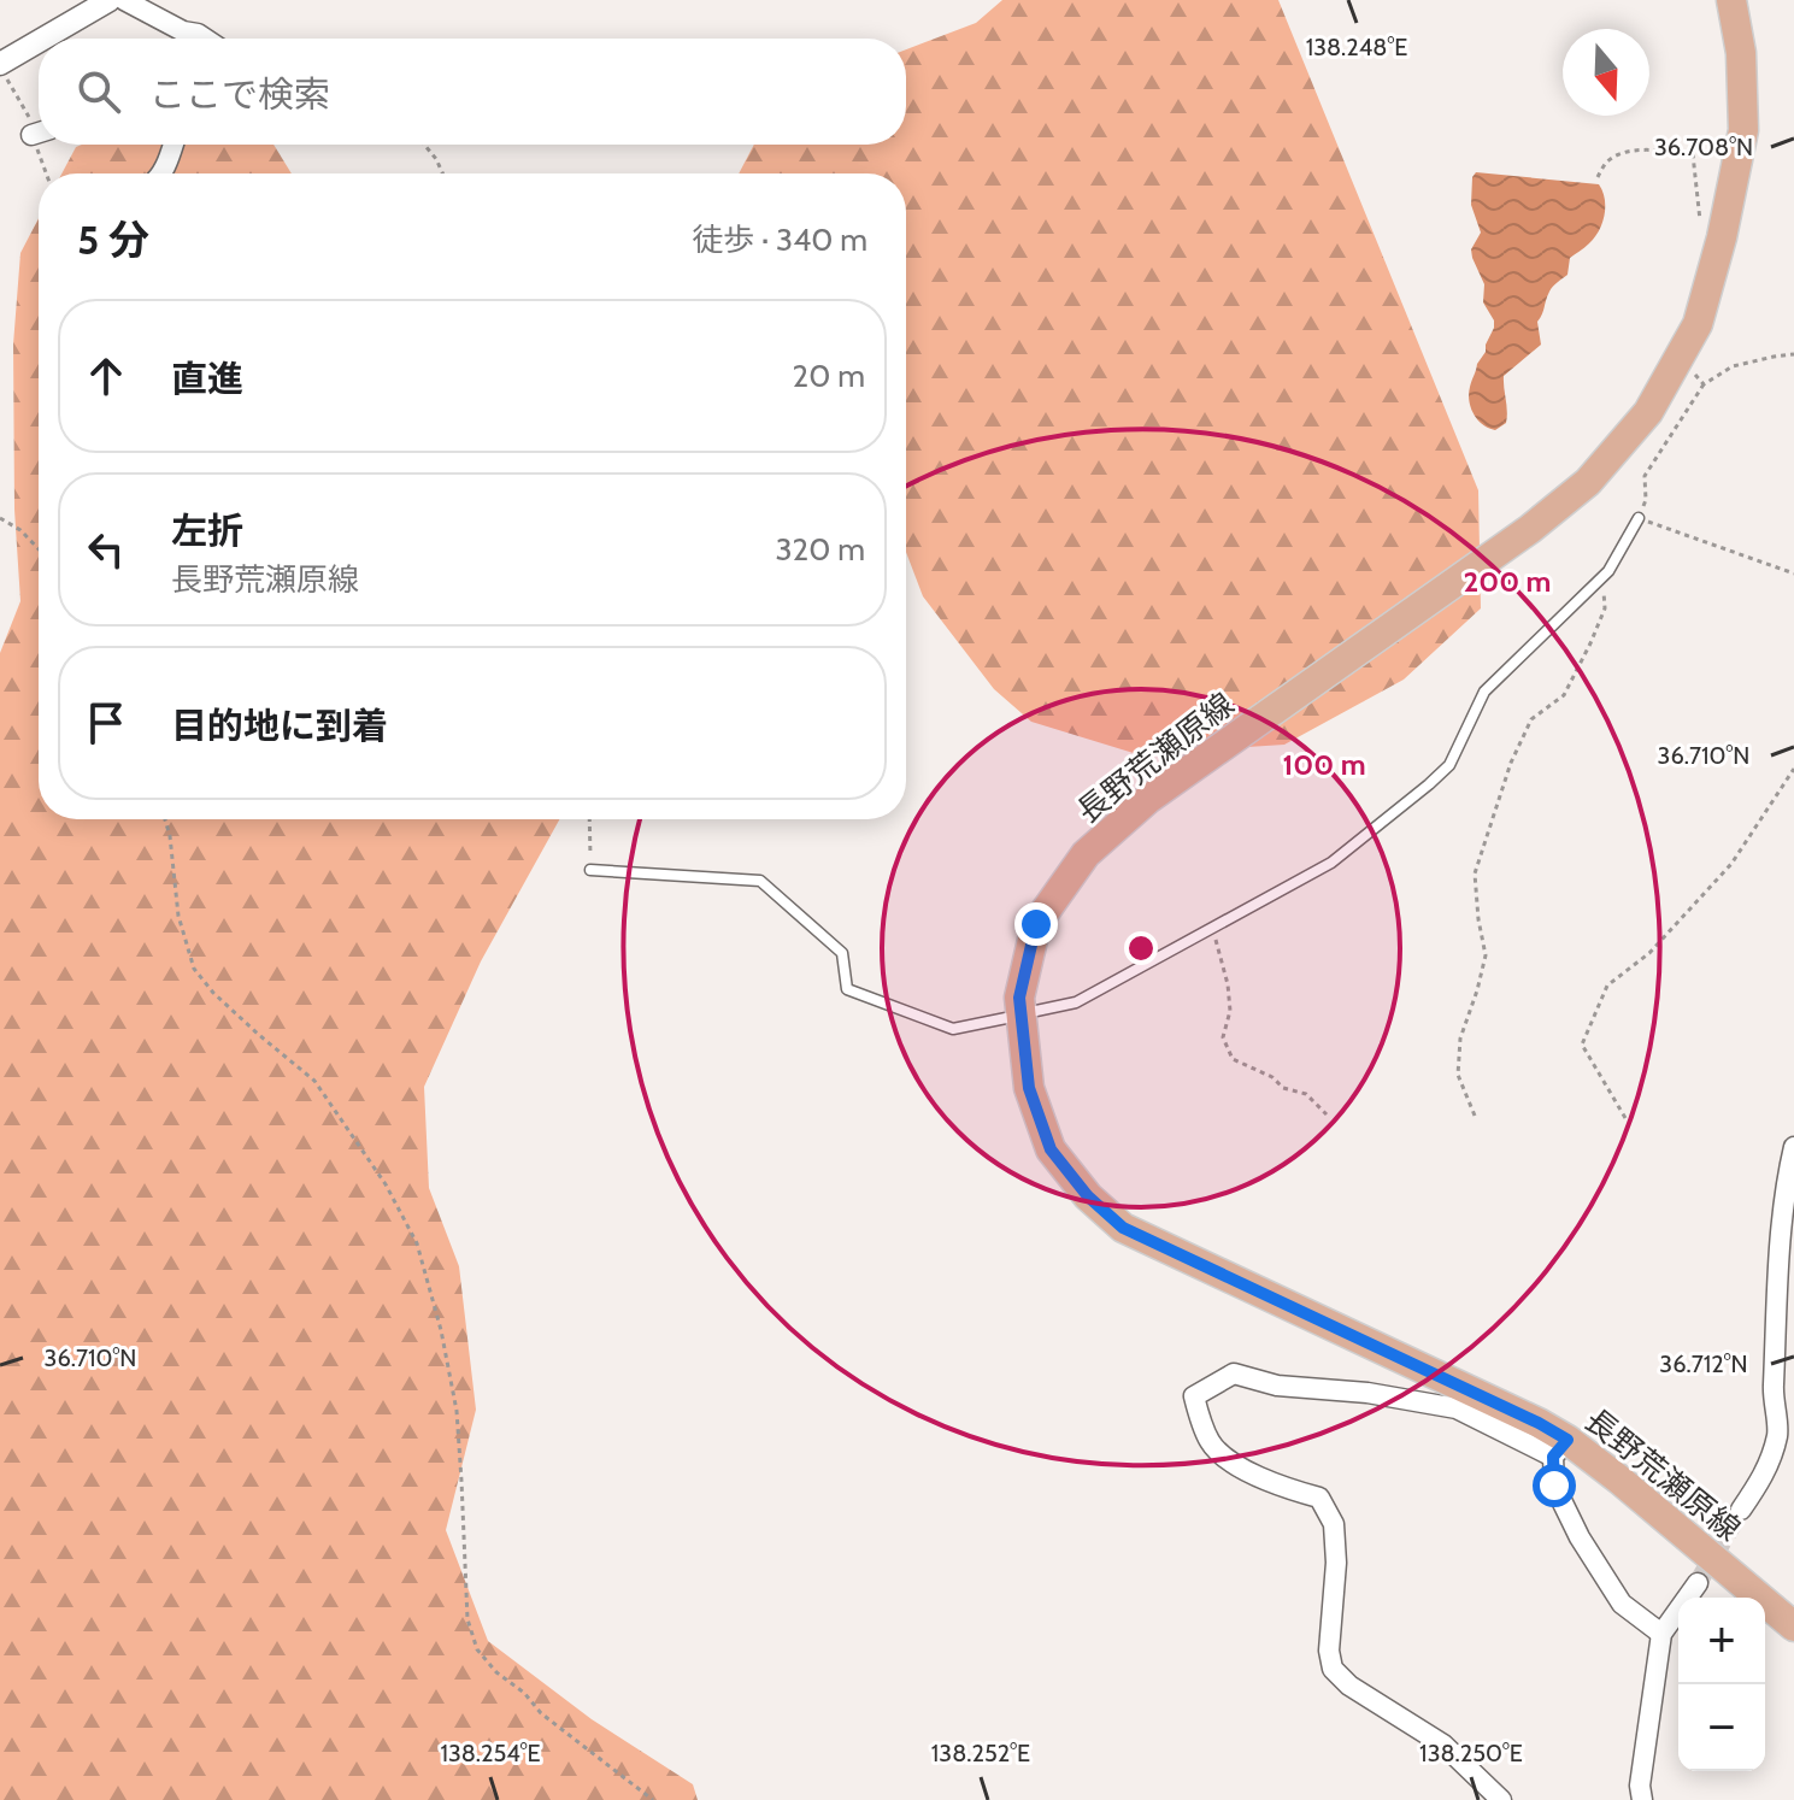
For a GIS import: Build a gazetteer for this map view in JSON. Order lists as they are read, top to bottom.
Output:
{
  "streets": {
    "main road": ["長野荒瀬原線"]
  },
  "north": "bottom",
  "page": {
    "search": "ここで検索",
    "heading": ["5 分", "徒歩 · 340 m"],
    "list": [
      ["直進", "20 m"],
      ["左折", "長野荒瀬原線", "320 m"],
      "目的地に到着"
    ],
    "map_buttons": ["+", "−"]
  },
  "coordinates": [
    "138.248°E",
    "36.708°N",
    "36.710°N",
    "36.712°N",
    "138.254°E",
    "138.252°E",
    "138.250°E"
  ],
  "rings": ["200 m", "100 m"]
}
